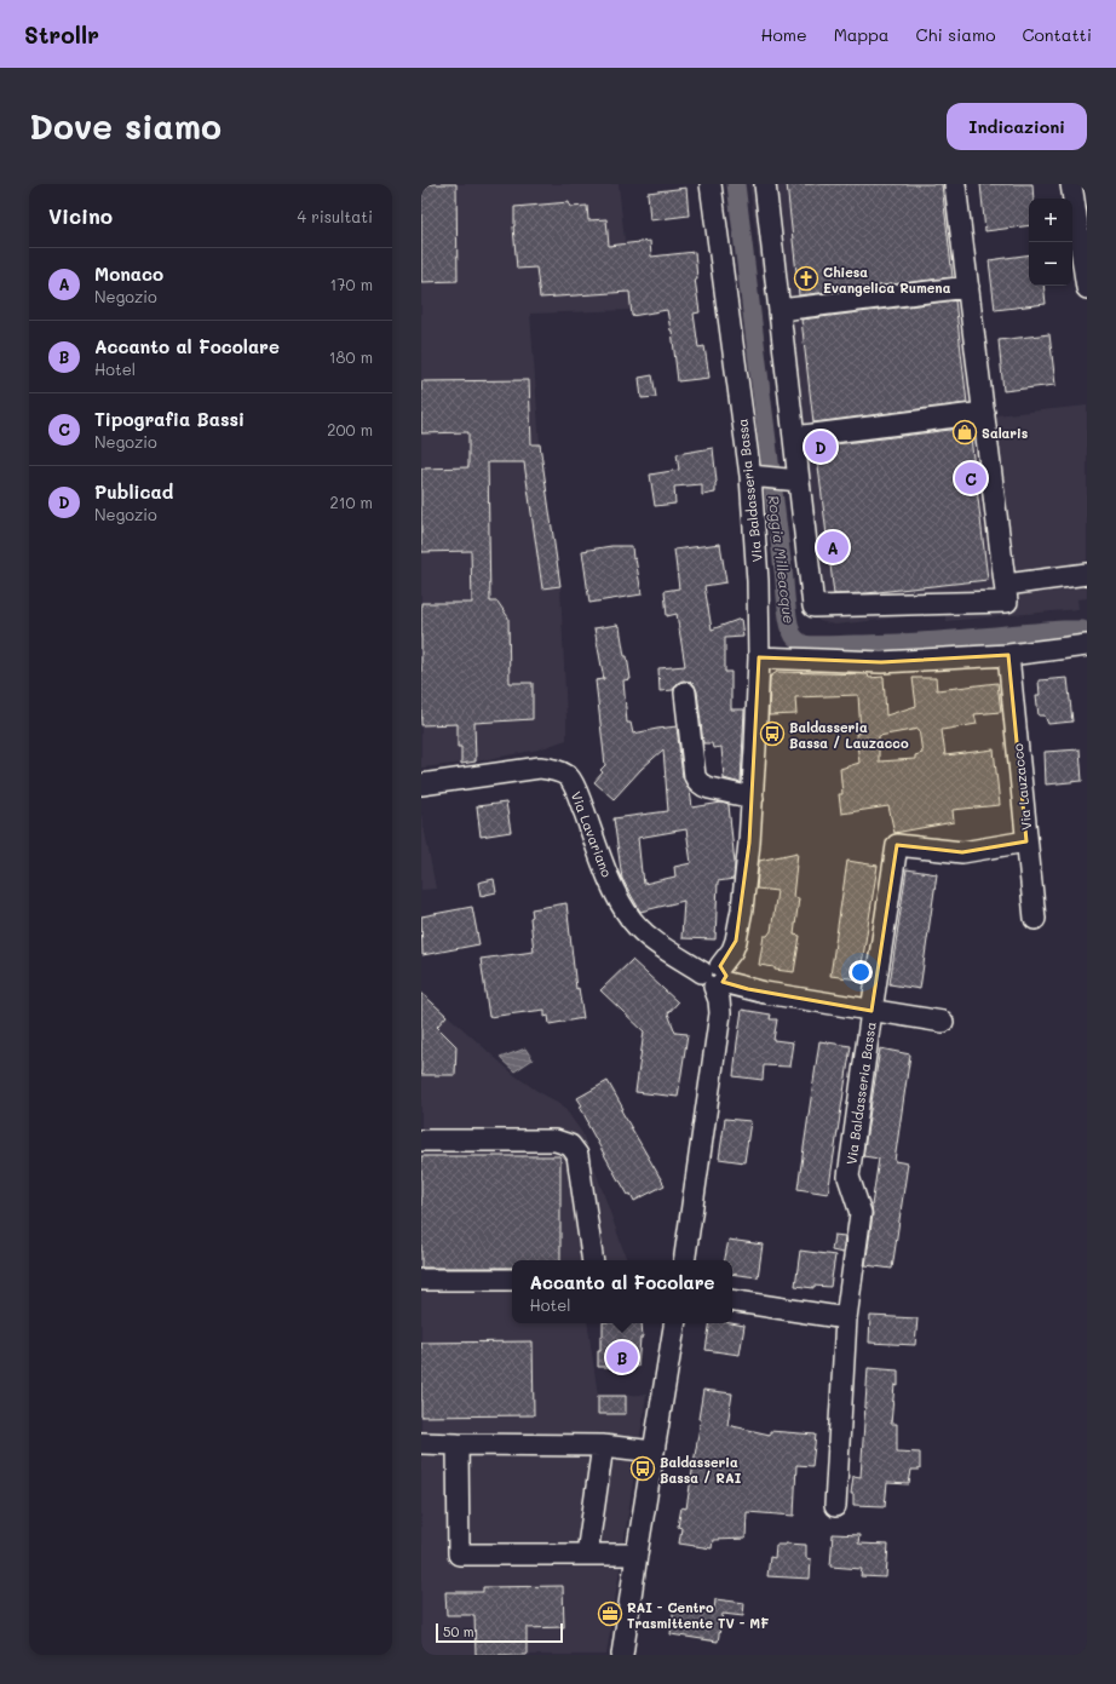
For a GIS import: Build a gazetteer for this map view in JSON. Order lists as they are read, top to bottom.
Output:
{
  "streets": {
    "street": ["Via Baldasseria Bassa", "Via Lauzacco", "Via Lavariano"]
  },
  "crossings": [
    ["Via Baldasseria Bassa", "Via Lauzacco"],
    ["Via Baldasseria Bassa", "Via Lavariano"]
  ],
  "water": ["Roggia Milleacque"],
  "places": {
    "church": ["Chiesa Evangelica Rumena"],
    "shop": ["Salaris"],
    "bus stop": ["Baldasseria Bassa / Lauzacco", "Baldasseria Bassa / RAI"],
    "office": ["RAI - Centro Trasmittente TV - MF"]
  },
  "scale_bar": "50 m",
  "page": {
    "header": "Strollr",
    "nav": [
      "Home",
      "Mappa",
      "Chi siamo",
      "Contatti"
    ],
    "buttons": "Indicazioni",
    "title": "Dove siamo",
    "heading": ["Vicino", "4 risultati"],
    "map_buttons": ["+", "−"],
    "list": [
      {
        "mark": "A",
        "name": "Monaco",
        "note": "Negozio",
        "value": "170 m"
      },
      {
        "mark": "B",
        "name": "Accanto al Focolare",
        "note": "Hotel",
        "value": "180 m"
      },
      {
        "mark": "C",
        "name": "Tipografia Bassi",
        "note": "Negozio",
        "value": "200 m"
      },
      {
        "mark": "D",
        "name": "Publicad",
        "note": "Negozio",
        "value": "210 m"
      }
    ],
    "pins": [
      "D",
      "C",
      "A",
      "B"
    ],
    "popup": ["Accanto al Focolare", "Hotel"],
    "scale": "50 m"
  }
}
